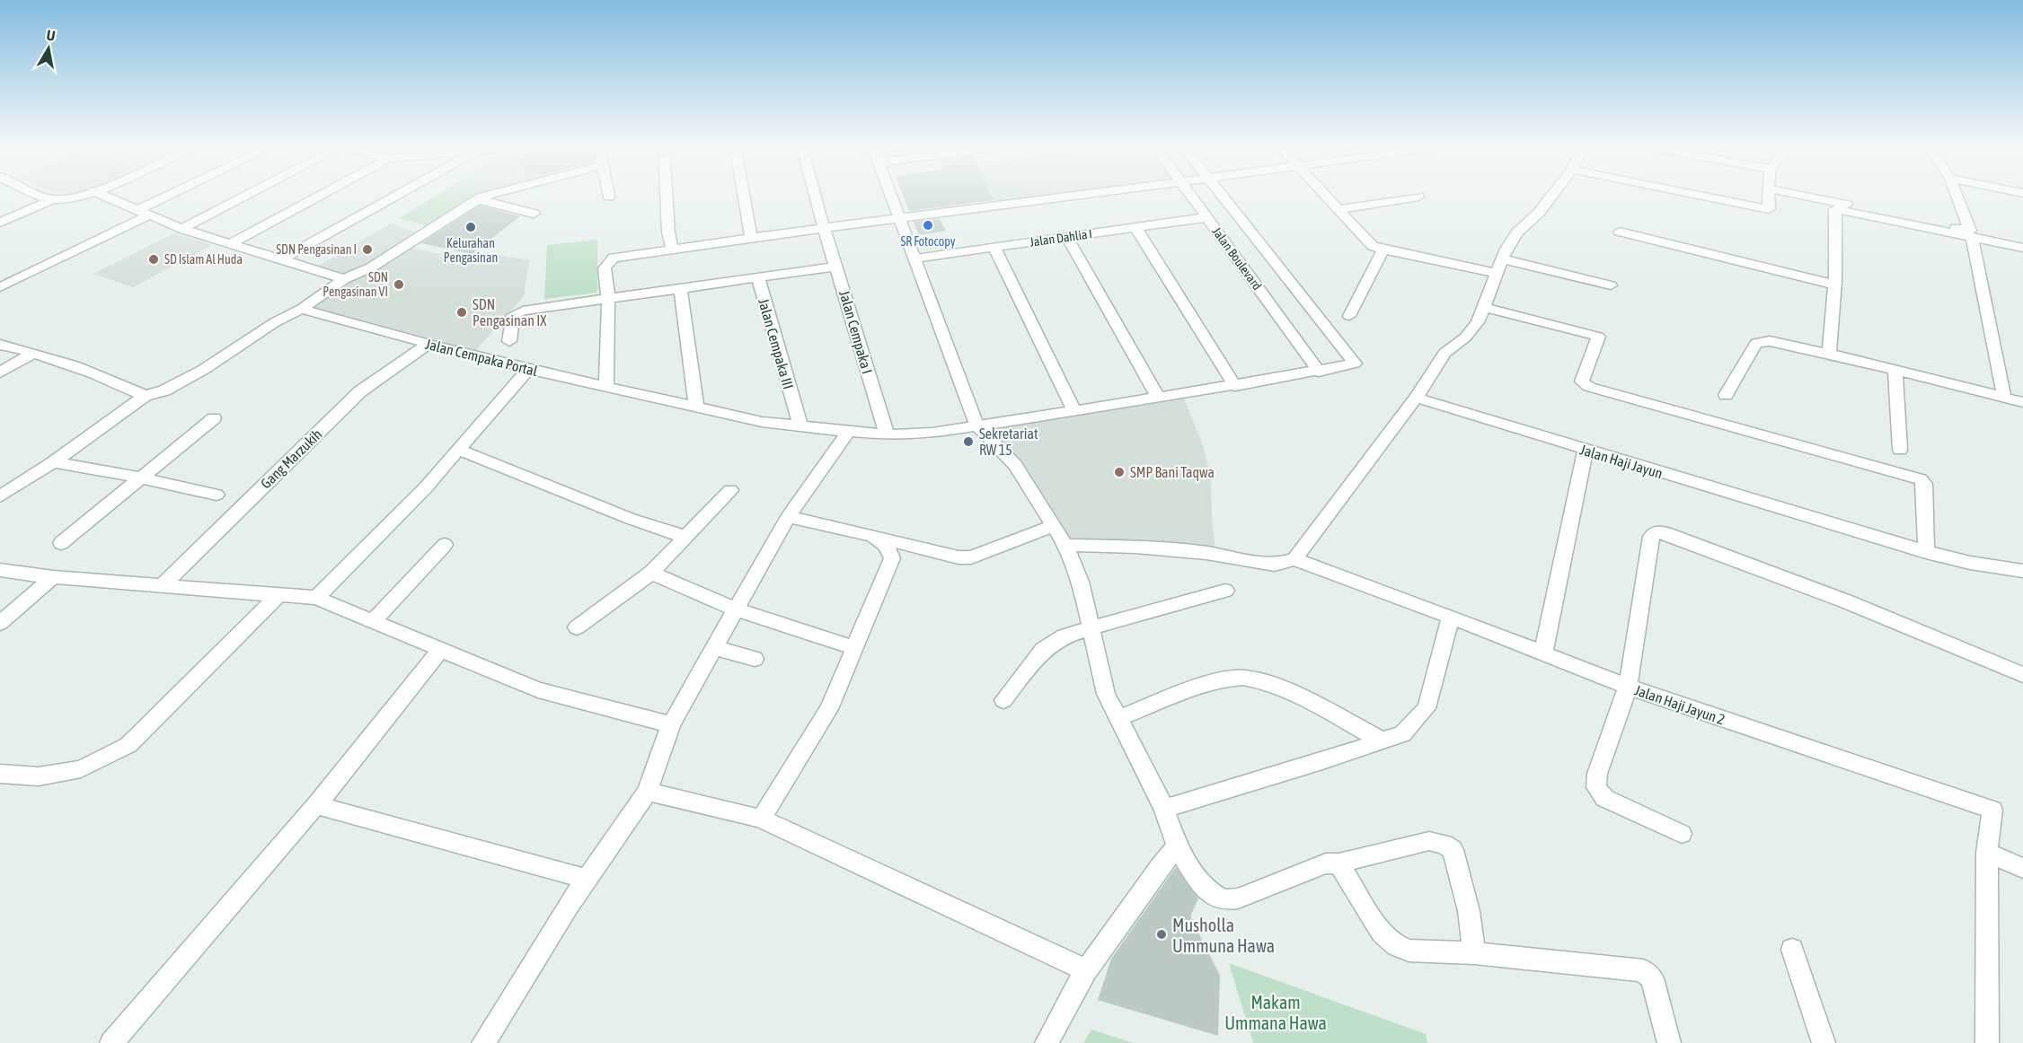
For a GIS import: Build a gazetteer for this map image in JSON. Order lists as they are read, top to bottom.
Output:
{
  "streets": {
    "street": [
      "Jalan Dahlia I",
      "Jalan Boulevard",
      "Jalan Cempaka I",
      "Jalan Cempaka III",
      "Jalan Cempaka Portal",
      "Gang Marzukih",
      "Jalan Haji Jayun",
      "Jalan Haji Jayun 2"
    ]
  },
  "crossings": [
    ["Jalan Dahlia I", "Jalan Boulevard"],
    ["Jalan Boulevard", "Jalan Cempaka Portal"],
    ["Jalan Cempaka I", "Jalan Cempaka Portal"],
    ["Jalan Cempaka III", "Jalan Cempaka Portal"],
    ["Jalan Cempaka Portal", "Gang Marzukih"]
  ],
  "parks": ["Makam Ummana Hawa"],
  "places": [
    "SR Fotocopy",
    "Kelurahan Pengasinan",
    "SDN Pengasinan I",
    "SD Islam Al Huda",
    "SDN Pengasinan VI",
    "SDN Pengasinan IX",
    "Sekretariat RW 15",
    "SMP Bani Taqwa",
    "Musholla Ummuna Hawa"
  ],
  "north": "top"
}
